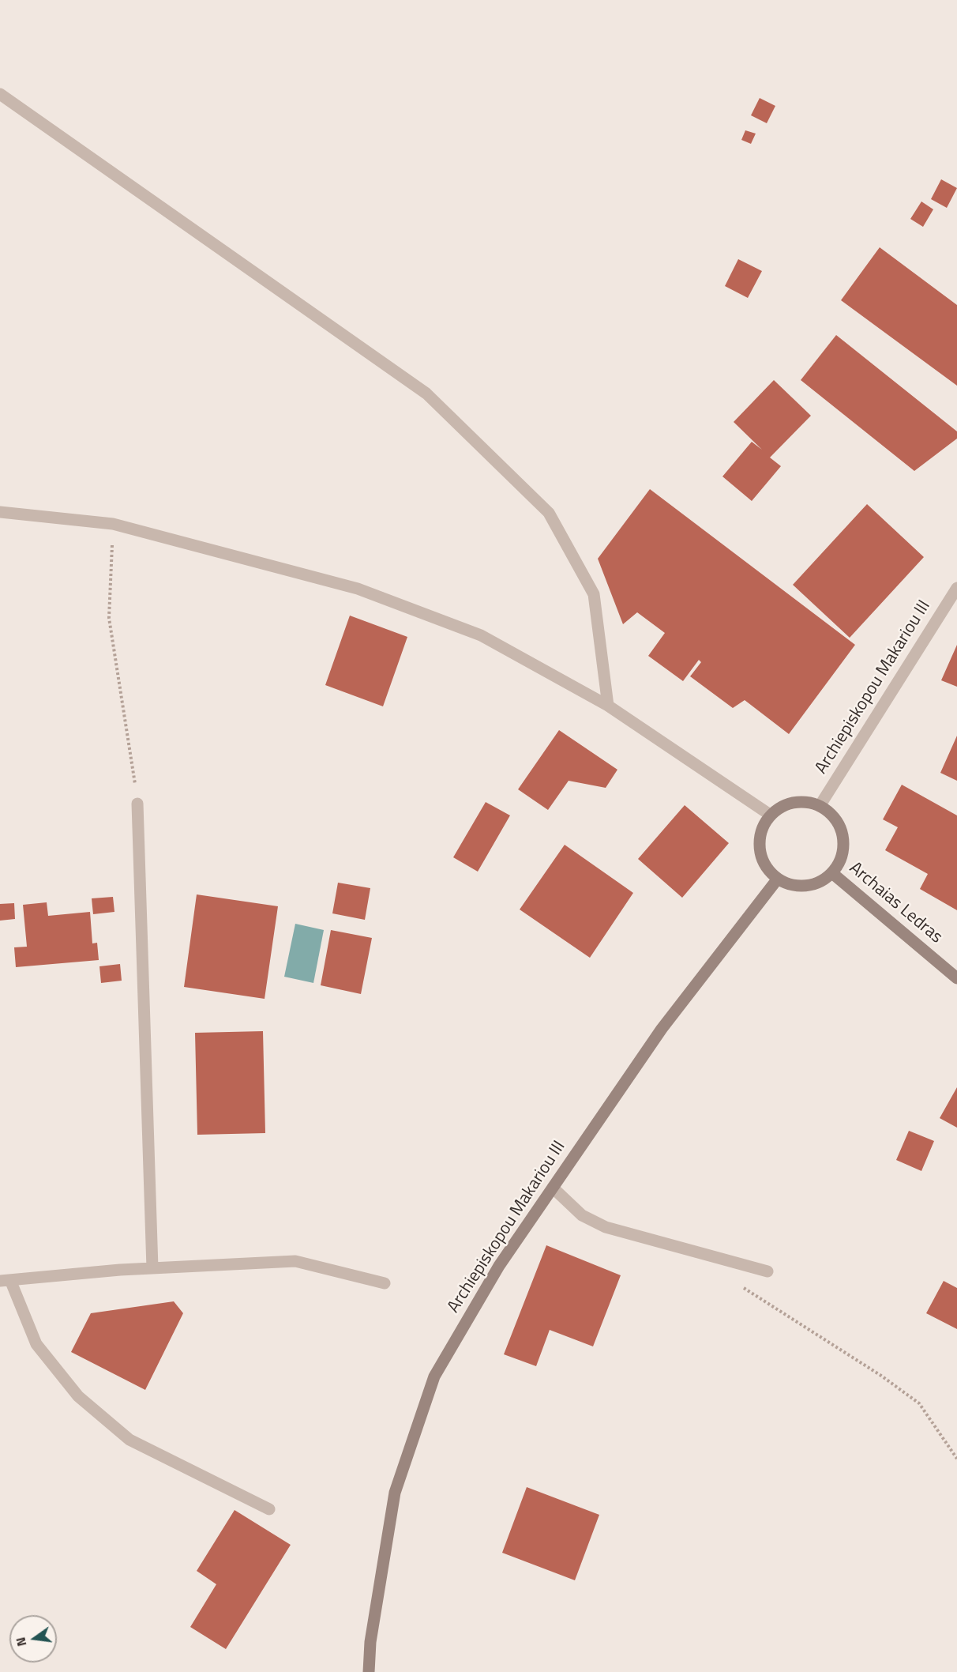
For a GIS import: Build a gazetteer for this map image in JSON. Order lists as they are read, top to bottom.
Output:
{
  "streets": {
    "street": ["Archiepiskopou Makariou III", "Archaias Ledras"]
  },
  "crossings": [
    ["Archiepiskopou Makariou III", "Archaias Ledras"]
  ],
  "north": "left"
}
